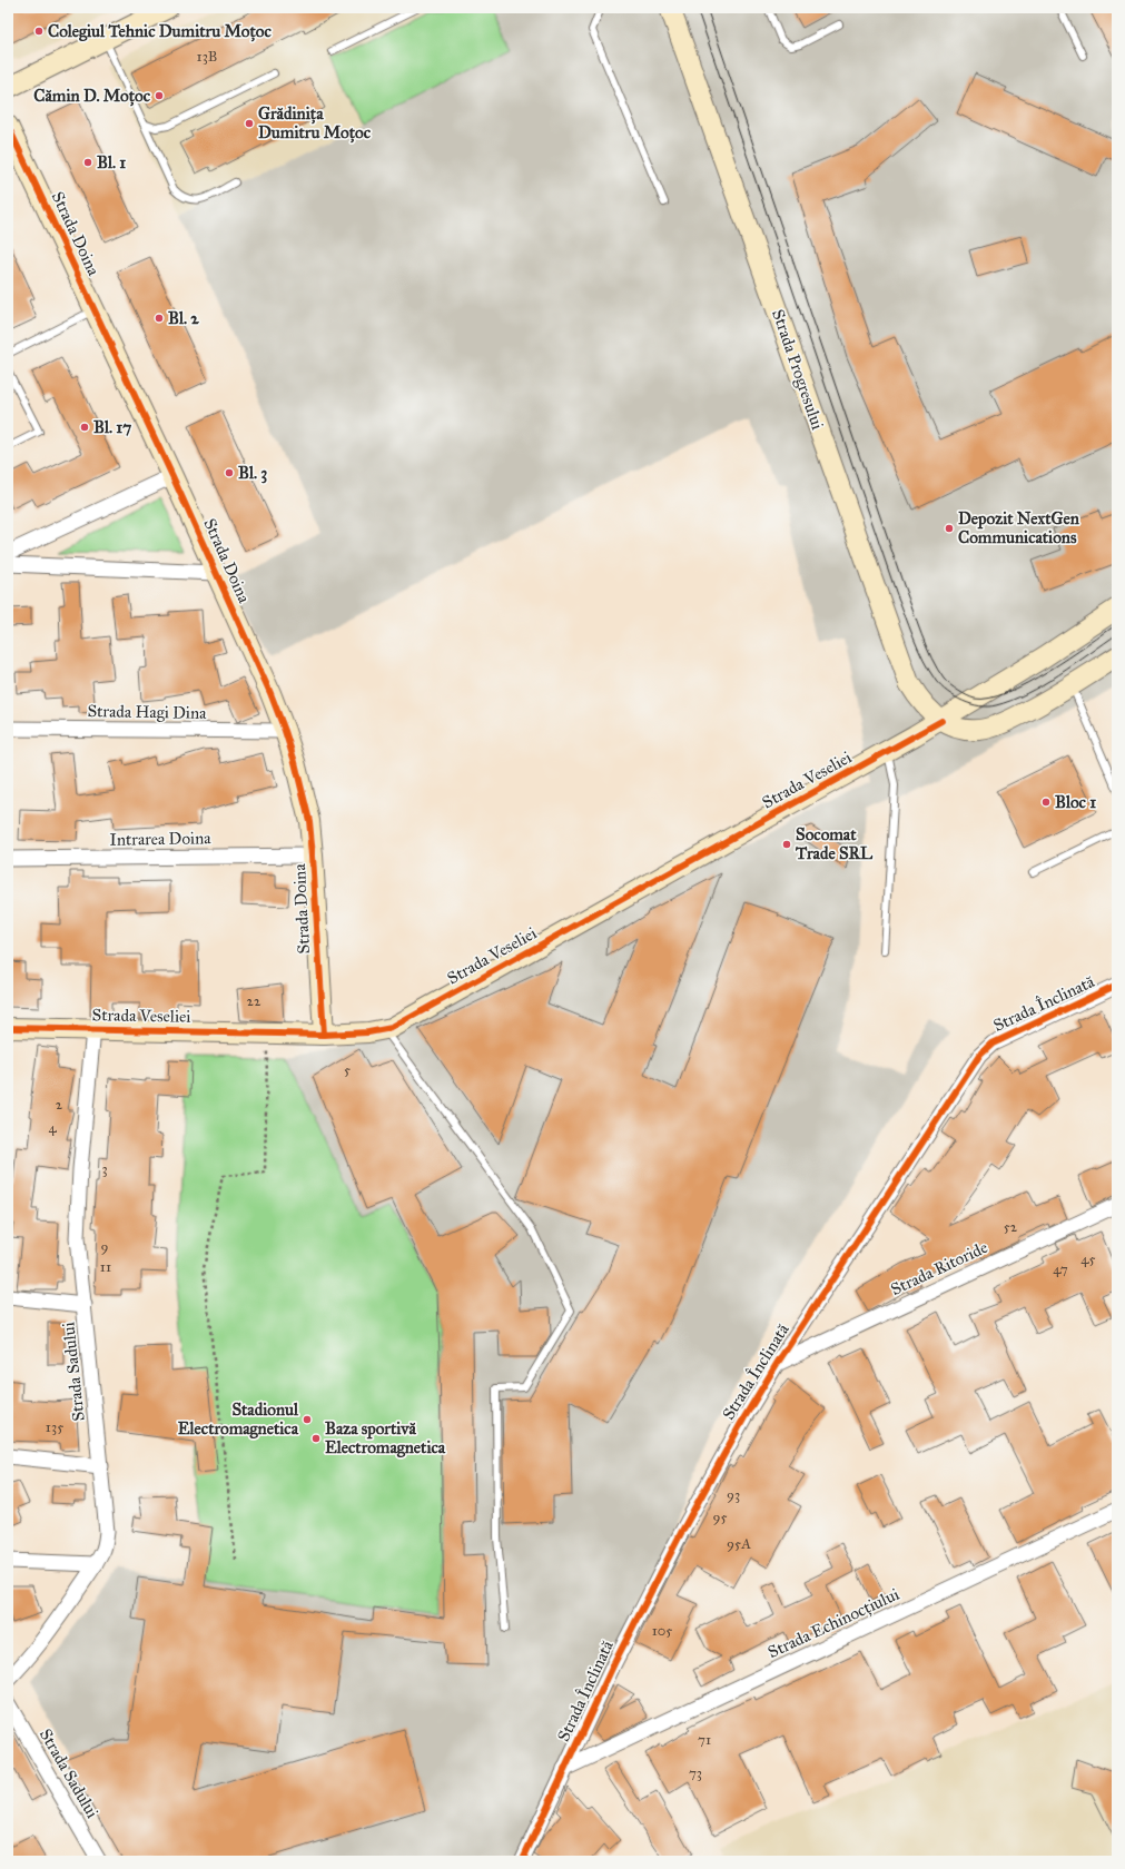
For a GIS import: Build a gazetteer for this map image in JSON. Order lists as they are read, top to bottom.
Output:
{
  "streets": {
    "street": [
      "Strada Doina",
      "Strada Progresului",
      "Strada Hagi Dina",
      "Strada Veseliei",
      "Intrarea Doina",
      "Strada Înclinată",
      "Strada Ritoride",
      "Strada Sadului",
      "Strada Echinocțiului"
    ]
  },
  "crossings": [
    ["Strada Doina", "Strada Hagi Dina"],
    ["Strada Doina", "Strada Veseliei"],
    ["Strada Doina", "Intrarea Doina"],
    ["Strada Progresului", "Strada Veseliei"],
    ["Strada Veseliei", "Strada Sadului"],
    ["Strada Înclinată", "Strada Ritoride"],
    ["Strada Înclinată", "Strada Echinocțiului"]
  ],
  "places": [
    "Colegiul Tehnic Dumitru Moțoc",
    "Cămin D. Moțoc",
    "Grădinița Dumitru Moțoc",
    "Bl. 1",
    "Bl. 2",
    "Bl. 17",
    "Bl. 3",
    "Depozit NextGen Communications",
    "Bloc 1",
    "Socomat Trade SRL",
    "Stadionul Electromagnetica",
    "Baza sportivă Electromagnetica"
  ],
  "house_numbers": [
    "13B",
    "22",
    "5",
    "2",
    "4",
    "3",
    "52",
    "9",
    "45",
    "11",
    "47",
    "135",
    "93",
    "95",
    "95A",
    "105",
    "71",
    "73"
  ]
}
